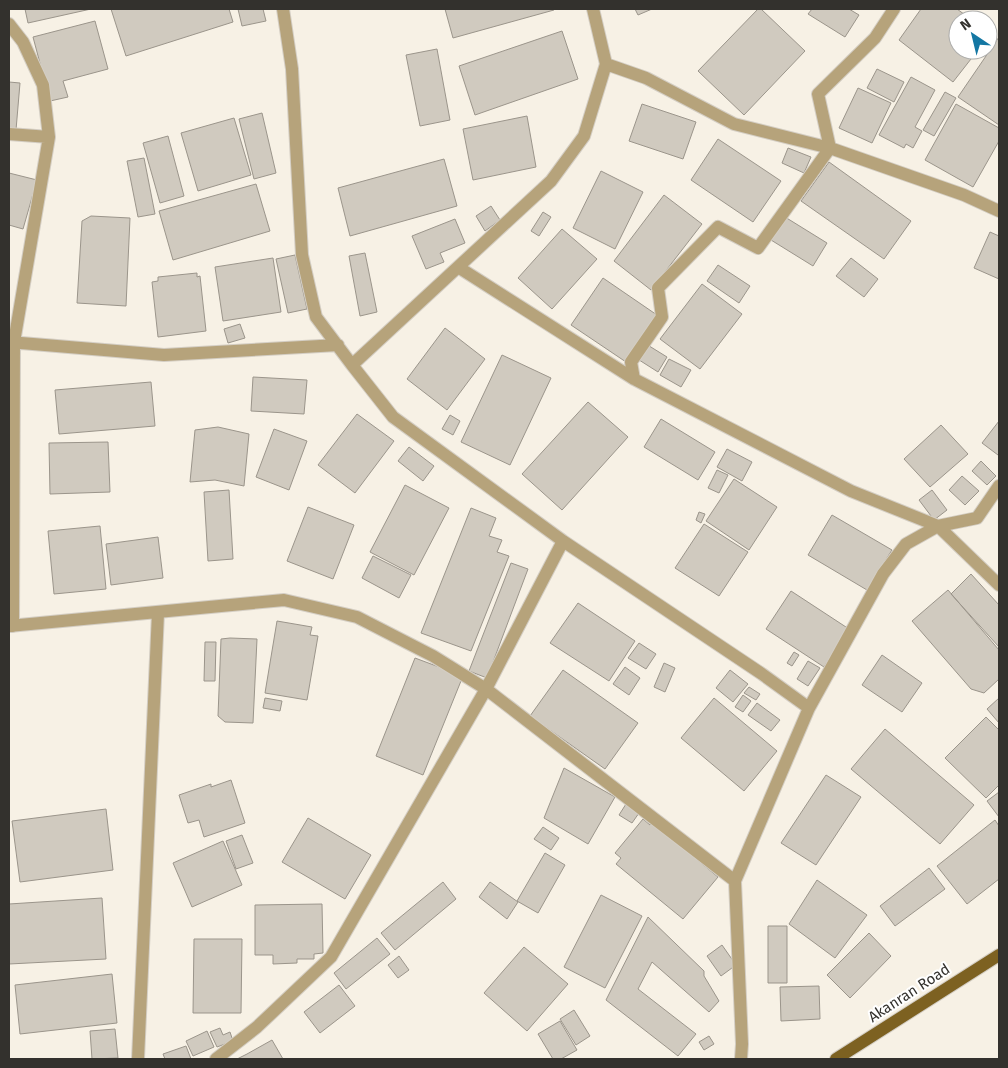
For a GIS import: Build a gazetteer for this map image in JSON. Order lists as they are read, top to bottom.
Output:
{
  "streets": {
    "main road": ["Akanran Road"]
  },
  "north": "top left"
}
